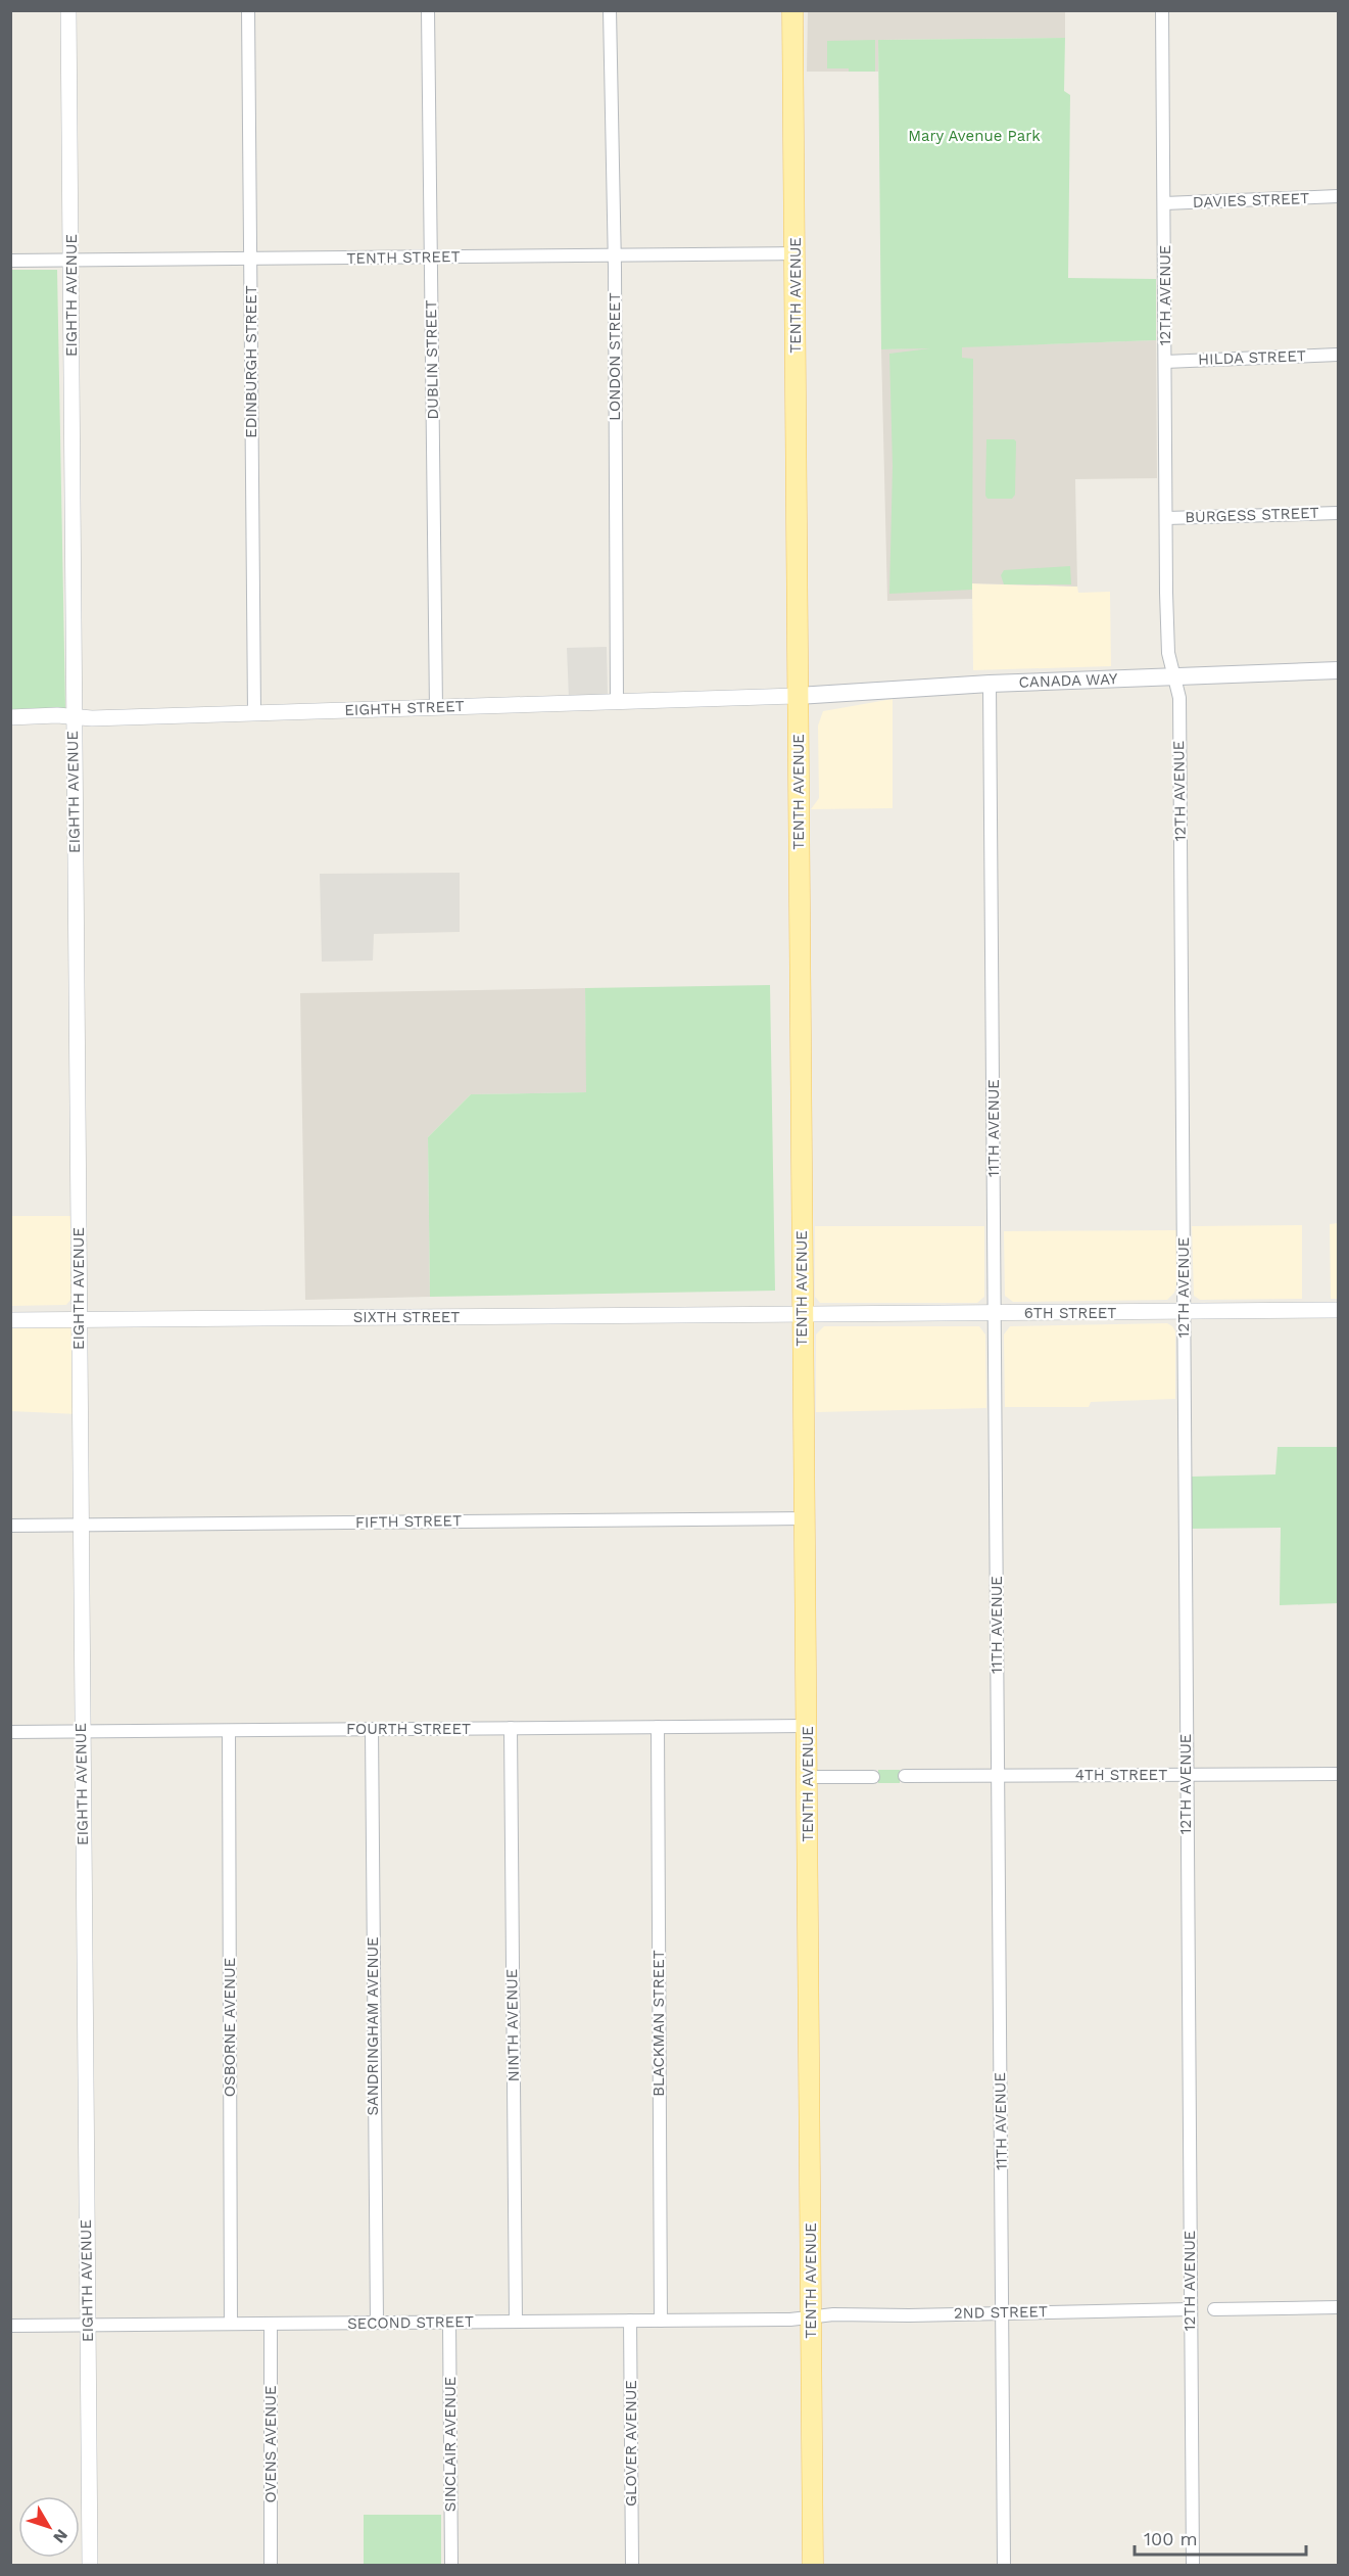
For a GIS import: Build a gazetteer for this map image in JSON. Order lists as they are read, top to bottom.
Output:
{
  "streets": {
    "main road": ["TENTH AVENUE", "CANADA WAY"],
    "street": [
      "DAVIES STREET",
      "TENTH STREET",
      "EIGHTH AVENUE",
      "12TH AVENUE",
      "LONDON STREET",
      "HILDA STREET",
      "DUBLIN STREET",
      "EDINBURGH STREET",
      "BURGESS STREET",
      "EIGHTH STREET",
      "11TH AVENUE",
      "6TH STREET",
      "SIXTH STREET",
      "FIFTH STREET",
      "FOURTH STREET",
      "4TH STREET",
      "BLACKMAN STREET",
      "NINTH AVENUE",
      "SANDRINGHAM AVENUE",
      "OSBORNE AVENUE",
      "2ND STREET",
      "SECOND STREET",
      "GLOVER AVENUE",
      "OVENS AVENUE",
      "SINCLAIR AVENUE"
    ]
  },
  "crossings": [
    ["DAVIES STREET", "12TH AVENUE"],
    ["TENTH STREET", "EIGHTH AVENUE"],
    ["TENTH STREET", "TENTH AVENUE"],
    ["TENTH STREET", "LONDON STREET"],
    ["TENTH STREET", "DUBLIN STREET"],
    ["TENTH STREET", "EDINBURGH STREET"],
    ["EIGHTH AVENUE", "EIGHTH STREET"],
    ["EIGHTH AVENUE", "SIXTH STREET"],
    ["EIGHTH AVENUE", "FIFTH STREET"],
    ["EIGHTH AVENUE", "FOURTH STREET"],
    ["EIGHTH AVENUE", "SECOND STREET"],
    ["TENTH AVENUE", "CANADA WAY"],
    ["TENTH AVENUE", "EIGHTH STREET"],
    ["TENTH AVENUE", "6TH STREET"],
    ["TENTH AVENUE", "SIXTH STREET"],
    ["TENTH AVENUE", "FIFTH STREET"],
    ["TENTH AVENUE", "FOURTH STREET"],
    ["TENTH AVENUE", "2ND STREET"],
    ["TENTH AVENUE", "SECOND STREET"],
    ["12TH AVENUE", "HILDA STREET"],
    ["12TH AVENUE", "BURGESS STREET"],
    ["12TH AVENUE", "CANADA WAY"],
    ["12TH AVENUE", "6TH STREET"],
    ["12TH AVENUE", "4TH STREET"],
    ["12TH AVENUE", "2ND STREET"],
    ["LONDON STREET", "EIGHTH STREET"],
    ["DUBLIN STREET", "EIGHTH STREET"],
    ["EDINBURGH STREET", "EIGHTH STREET"],
    ["CANADA WAY", "EIGHTH STREET"],
    ["CANADA WAY", "11TH AVENUE"],
    ["11TH AVENUE", "6TH STREET"],
    ["11TH AVENUE", "4TH STREET"],
    ["11TH AVENUE", "2ND STREET"],
    ["6TH STREET", "SIXTH STREET"],
    ["FOURTH STREET", "BLACKMAN STREET"],
    ["FOURTH STREET", "NINTH AVENUE"],
    ["FOURTH STREET", "SANDRINGHAM AVENUE"],
    ["FOURTH STREET", "OSBORNE AVENUE"],
    ["BLACKMAN STREET", "SECOND STREET"],
    ["NINTH AVENUE", "SECOND STREET"],
    ["SANDRINGHAM AVENUE", "SECOND STREET"],
    ["OSBORNE AVENUE", "SECOND STREET"],
    ["2ND STREET", "SECOND STREET"],
    ["SECOND STREET", "GLOVER AVENUE"],
    ["SECOND STREET", "OVENS AVENUE"],
    ["SECOND STREET", "SINCLAIR AVENUE"]
  ],
  "parks": ["Mary Avenue Park"],
  "scale_bar": "100 m",
  "north": "bottom right"
}
